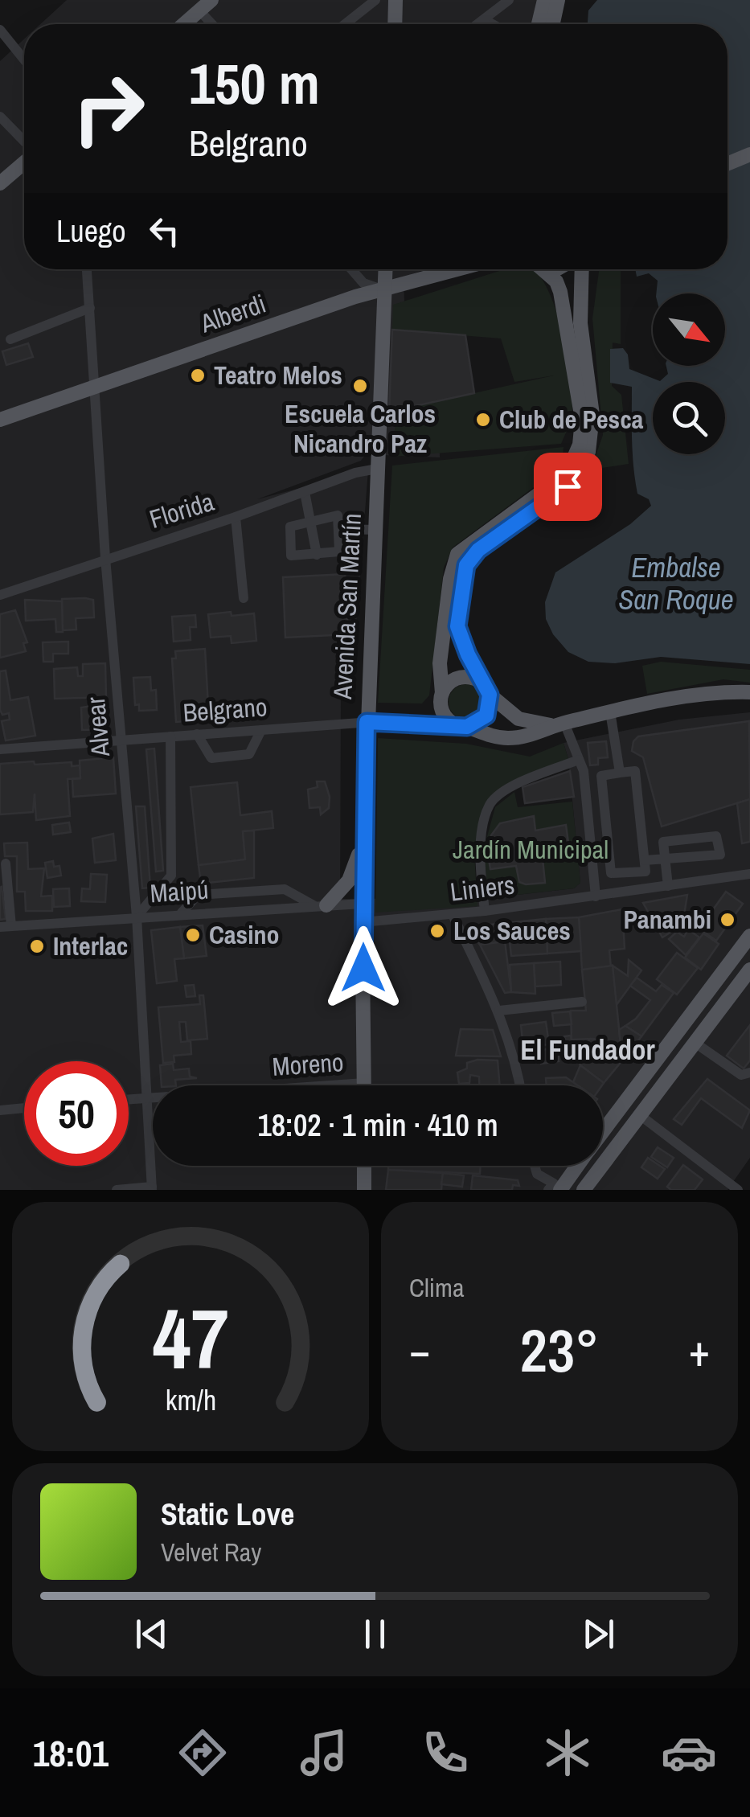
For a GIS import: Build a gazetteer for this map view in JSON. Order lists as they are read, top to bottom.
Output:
{
  "streets": {
    "main road": ["Alberdi", "Avenida San Martín"],
    "street": [
      "Florida",
      "Belgrano",
      "Alvear",
      "Liniers",
      "Maipú",
      "Moreno"
    ]
  },
  "crossings": [
    ["Alberdi", "Avenida San Martín"],
    ["Alberdi", "Alvear"],
    ["Florida", "Avenida San Martín"],
    ["Florida", "Alvear"],
    ["Avenida San Martín", "Belgrano"],
    ["Avenida San Martín", "Liniers"],
    ["Avenida San Martín", "Maipú"],
    ["Avenida San Martín", "Moreno"],
    ["Belgrano", "Alvear"],
    ["Alvear", "Maipú"],
    ["Alvear", "Moreno"]
  ],
  "districts": ["El Fundador"],
  "water": ["Embalse San Roque"],
  "parks": ["Jardín Municipal"],
  "places": [
    "Teatro Melos",
    "Escuela Carlos Nicandro Paz",
    "Club de Pesca",
    "Panambi",
    "Los Sauces",
    "Casino",
    "Interlac"
  ],
  "north": "bottom right",
  "page": {
    "turn": ["150 m", "Belgrano"],
    "then": "Luego",
    "limit": "50",
    "trip": "18:02 · 1 min · 410 m",
    "tile": "Clima",
    "heat": ["−", "23°", "+"],
    "song": ["Static Love", "Velvet Ray"],
    "tabs": "18:01",
    "gauge": ["47", "km/h"]
  }
}
